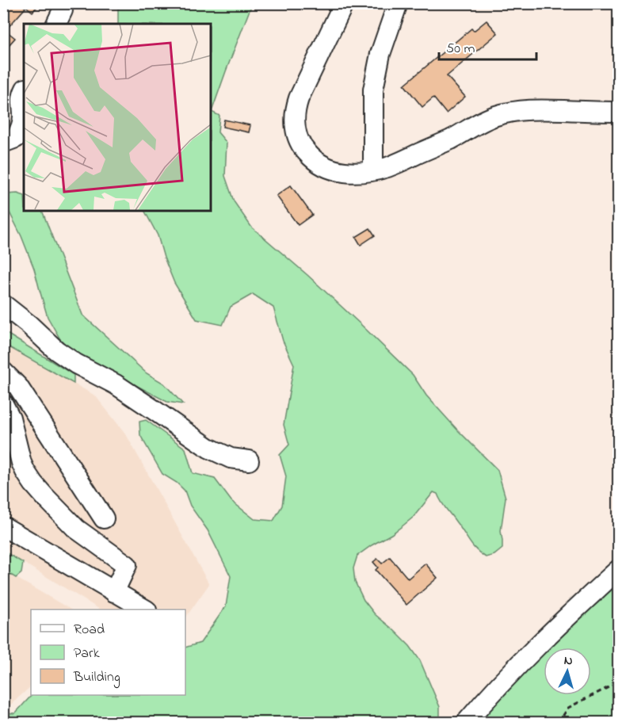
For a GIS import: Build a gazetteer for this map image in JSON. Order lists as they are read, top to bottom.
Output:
{
  "legend": ["Road", "Park", "Building"],
  "scale_bar": "50 m",
  "north": "top"
}
